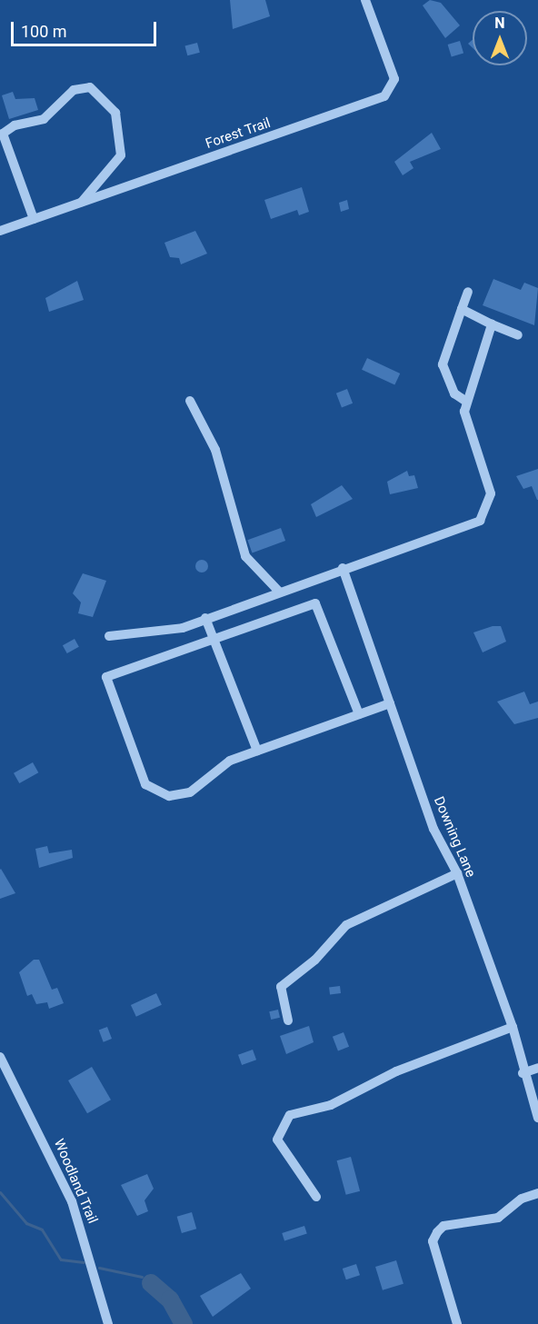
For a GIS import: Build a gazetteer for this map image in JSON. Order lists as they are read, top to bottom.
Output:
{
  "streets": {
    "street": ["Forest Trail", "Downing Lane", "Woodland Trail"]
  },
  "scale_bar": "100 m",
  "north": "top"
}
